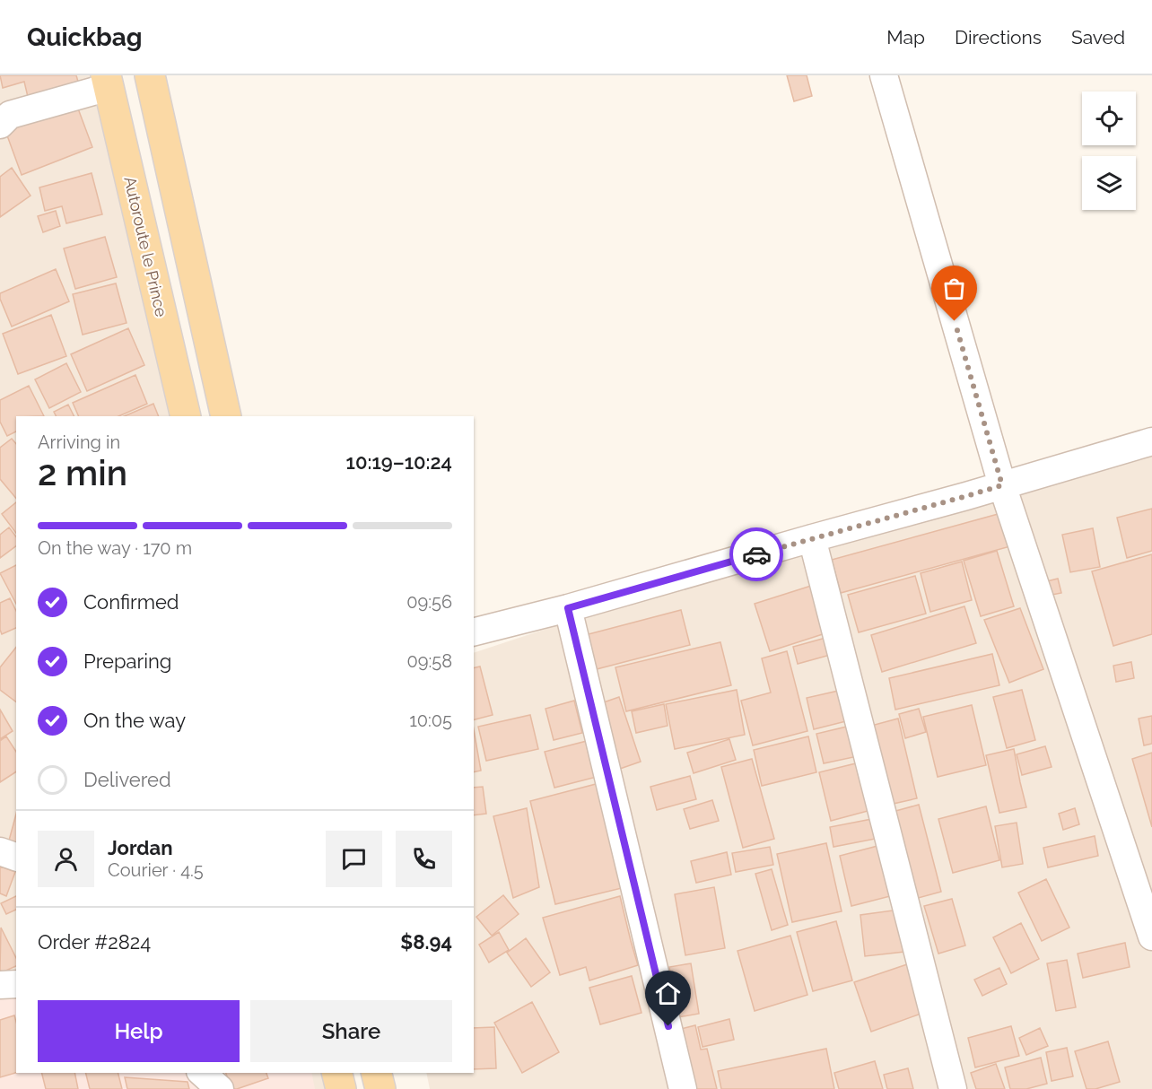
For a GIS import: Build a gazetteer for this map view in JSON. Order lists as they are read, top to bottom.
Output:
{
  "streets": {
    "main road": ["Autoroute le Prince"]
  },
  "page": {
    "header": "Quickbag",
    "nav": ["Map", "Directions", "Saved"],
    "heading": ["2 min", "Arriving in", "10:19–10:24"],
    "panel": [
      "Jordan",
      "Courier · 4.5",
      "Order #2824",
      "$8.94"
    ],
    "bar": "On the way · 170 m",
    "list": [
      ["Confirmed", "09:56"],
      ["Preparing", "09:58"],
      ["On the way", "10:05"],
      "Delivered"
    ],
    "buttons": ["Help", "Share"]
  }
}
